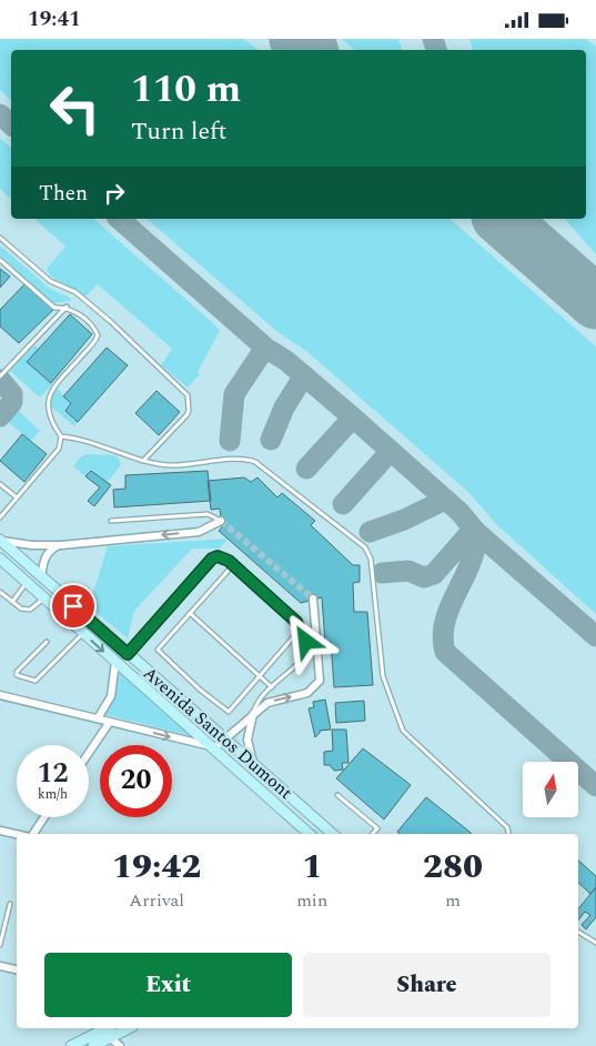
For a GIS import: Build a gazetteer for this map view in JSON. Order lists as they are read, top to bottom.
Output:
{
  "streets": {
    "main road": ["Avenida Santos Dumont"]
  },
  "north": "top",
  "page": {
    "status": "19:41",
    "turn": ["110 m", "Turn left"],
    "then": "Then",
    "speed": "12 km/h",
    "limit": "20",
    "eta": [
      "19:42",
      "Arrival",
      "1",
      "min",
      "280",
      "m"
    ],
    "buttons": ["Exit", "Share"]
  }
}
